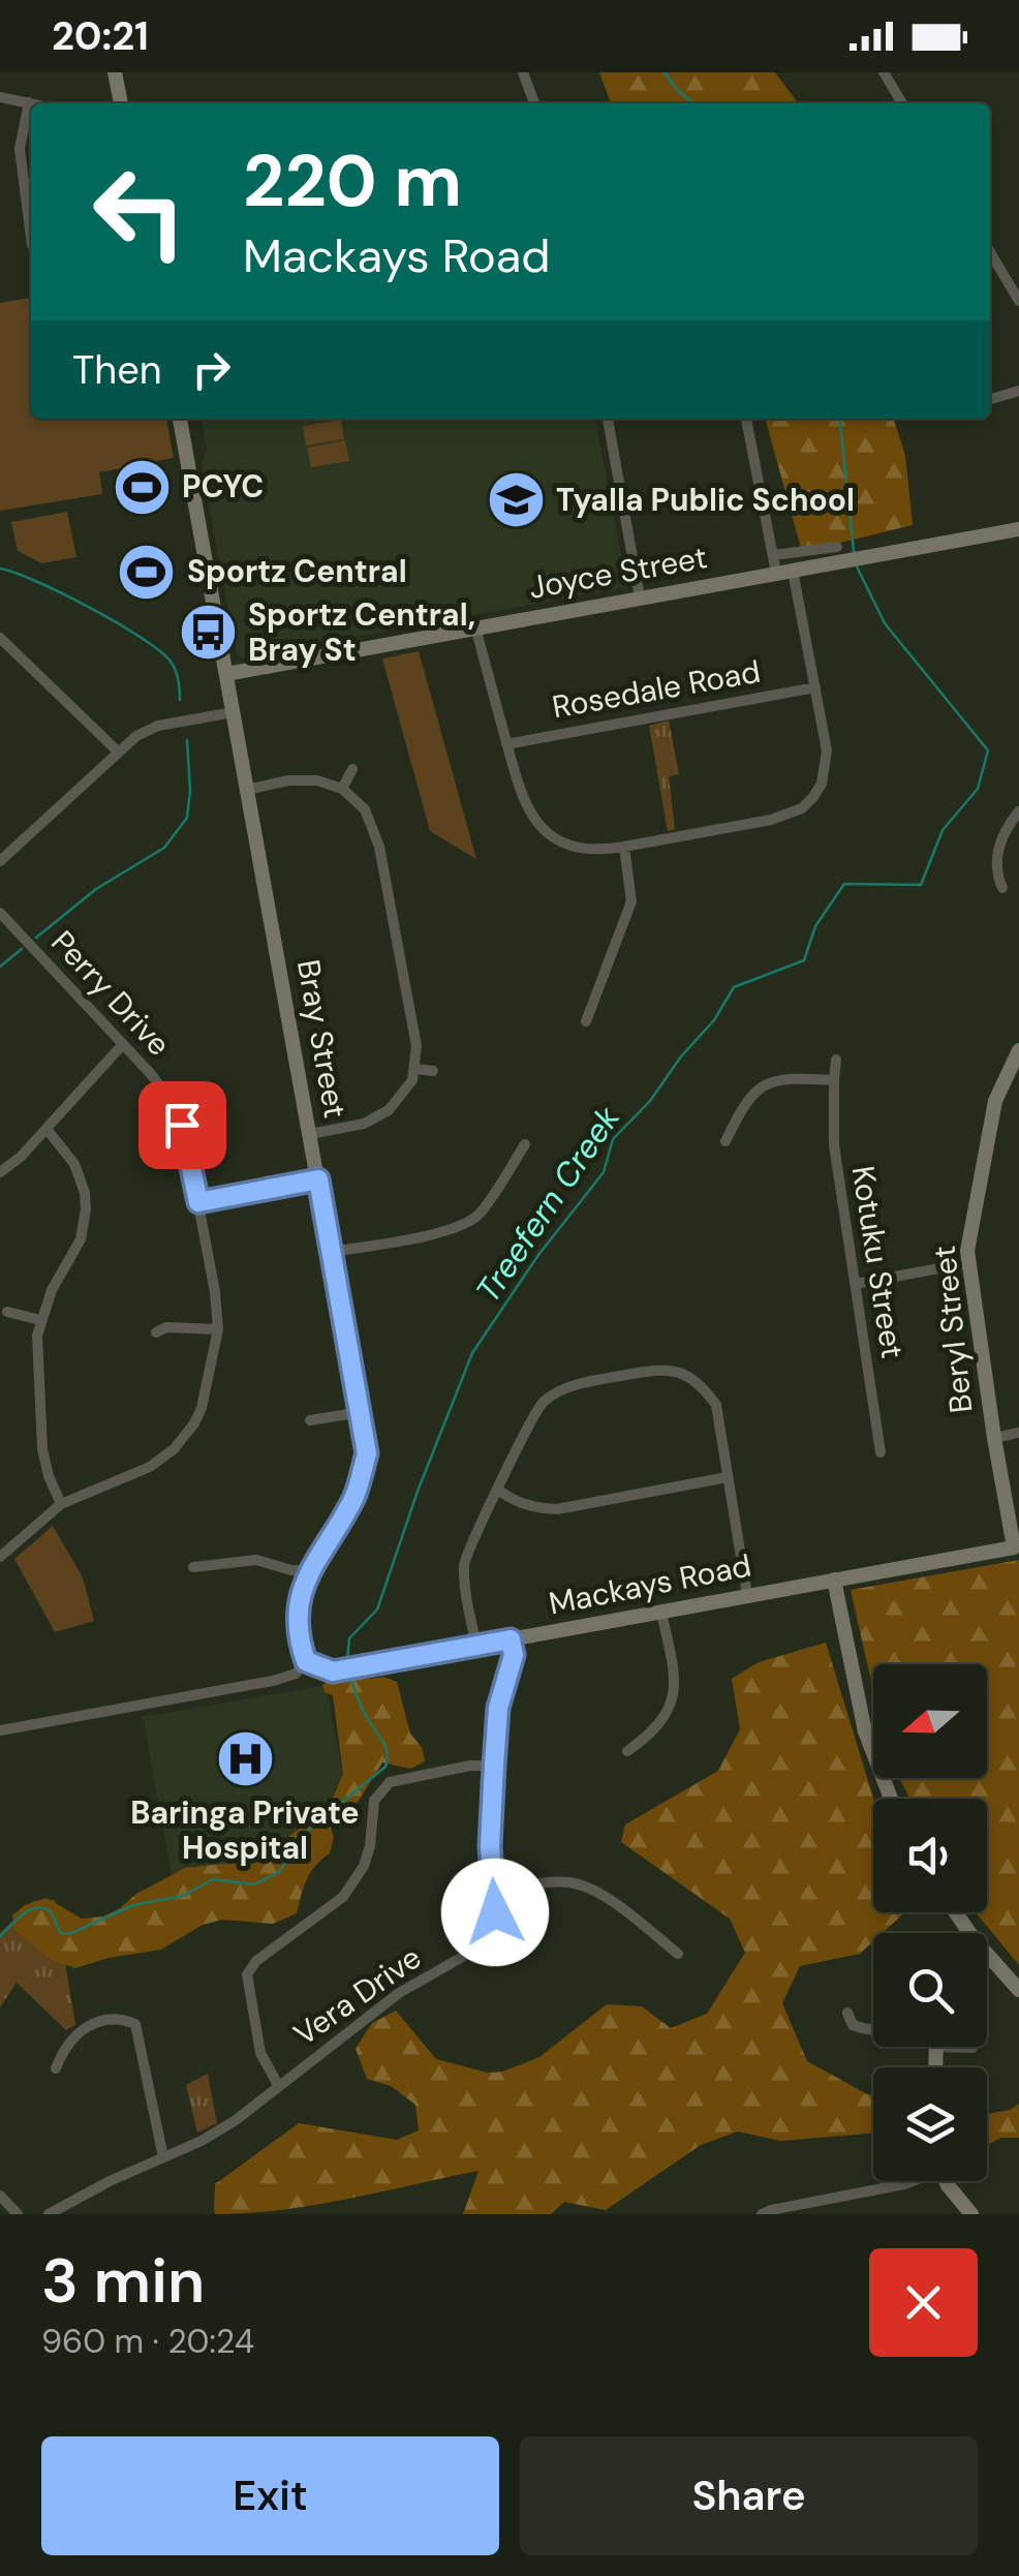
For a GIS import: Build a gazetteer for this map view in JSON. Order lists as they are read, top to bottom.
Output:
{
  "streets": {
    "street": [
      "Joyce Street",
      "Rosedale Road",
      "Perry Drive",
      "Bray Street",
      "Kotuku Street",
      "Beryl Street",
      "Mackays Road",
      "Vera Drive"
    ]
  },
  "crossings": [
    ["Joyce Street", "Bray Street"],
    ["Bray Street", "Mackays Road"],
    ["Beryl Street", "Mackays Road"],
    ["Mackays Road", "Vera Drive"]
  ],
  "water": ["Treefern Creek"],
  "places": {
    "sports": ["PCYC", "Sportz Central"],
    "school or university": ["Tyalla Public School"],
    "bus stop": ["Sportz Central, Bray St"],
    "hospital": ["Baringa Private Hospital"]
  },
  "north": "left",
  "page": {
    "status": "20:21",
    "turn": ["220 m", "Mackays Road"],
    "then": "Then",
    "heading": ["3 min", "960 m · 20:24"],
    "buttons": ["Exit", "Share"]
  }
}
